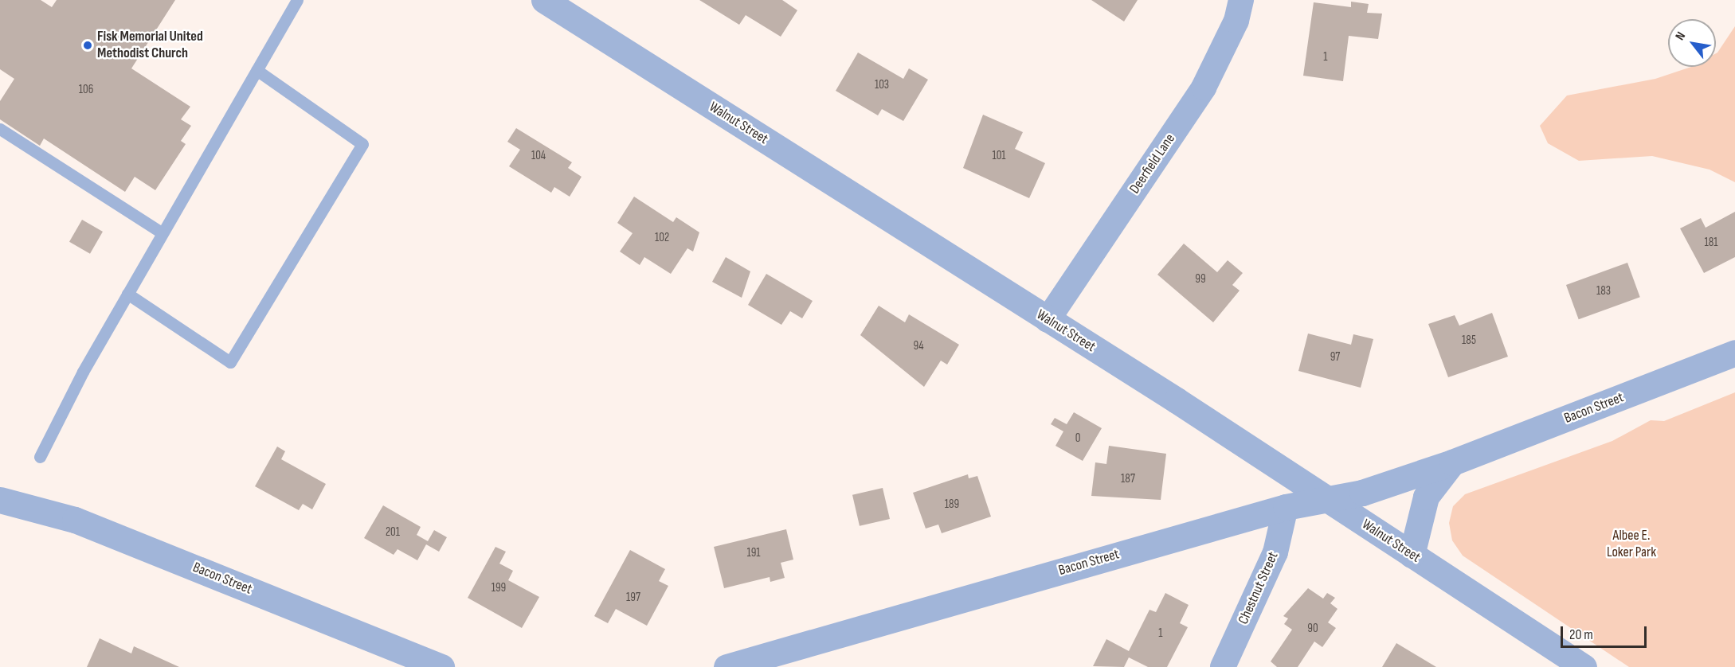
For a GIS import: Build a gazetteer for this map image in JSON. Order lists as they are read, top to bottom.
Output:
{
  "streets": {
    "street": [
      "Walnut Street",
      "Deerfield Lane",
      "Bacon Street",
      "Chestnut Street"
    ]
  },
  "crossings": [
    ["Walnut Street", "Deerfield Lane"],
    ["Walnut Street", "Bacon Street"],
    ["Bacon Street", "Chestnut Street"]
  ],
  "parks": ["Albee E. Loker Park"],
  "places": ["Fisk Memorial United Methodist Church"],
  "house_numbers": [
    "1",
    "103",
    "106",
    "104",
    "101",
    "102",
    "181",
    "99",
    "183",
    "185",
    "94",
    "97",
    "0",
    "187",
    "189",
    "201",
    "191",
    "199",
    "197",
    "90",
    "1"
  ],
  "scale_bar": "20 m",
  "north": "top left"
}
